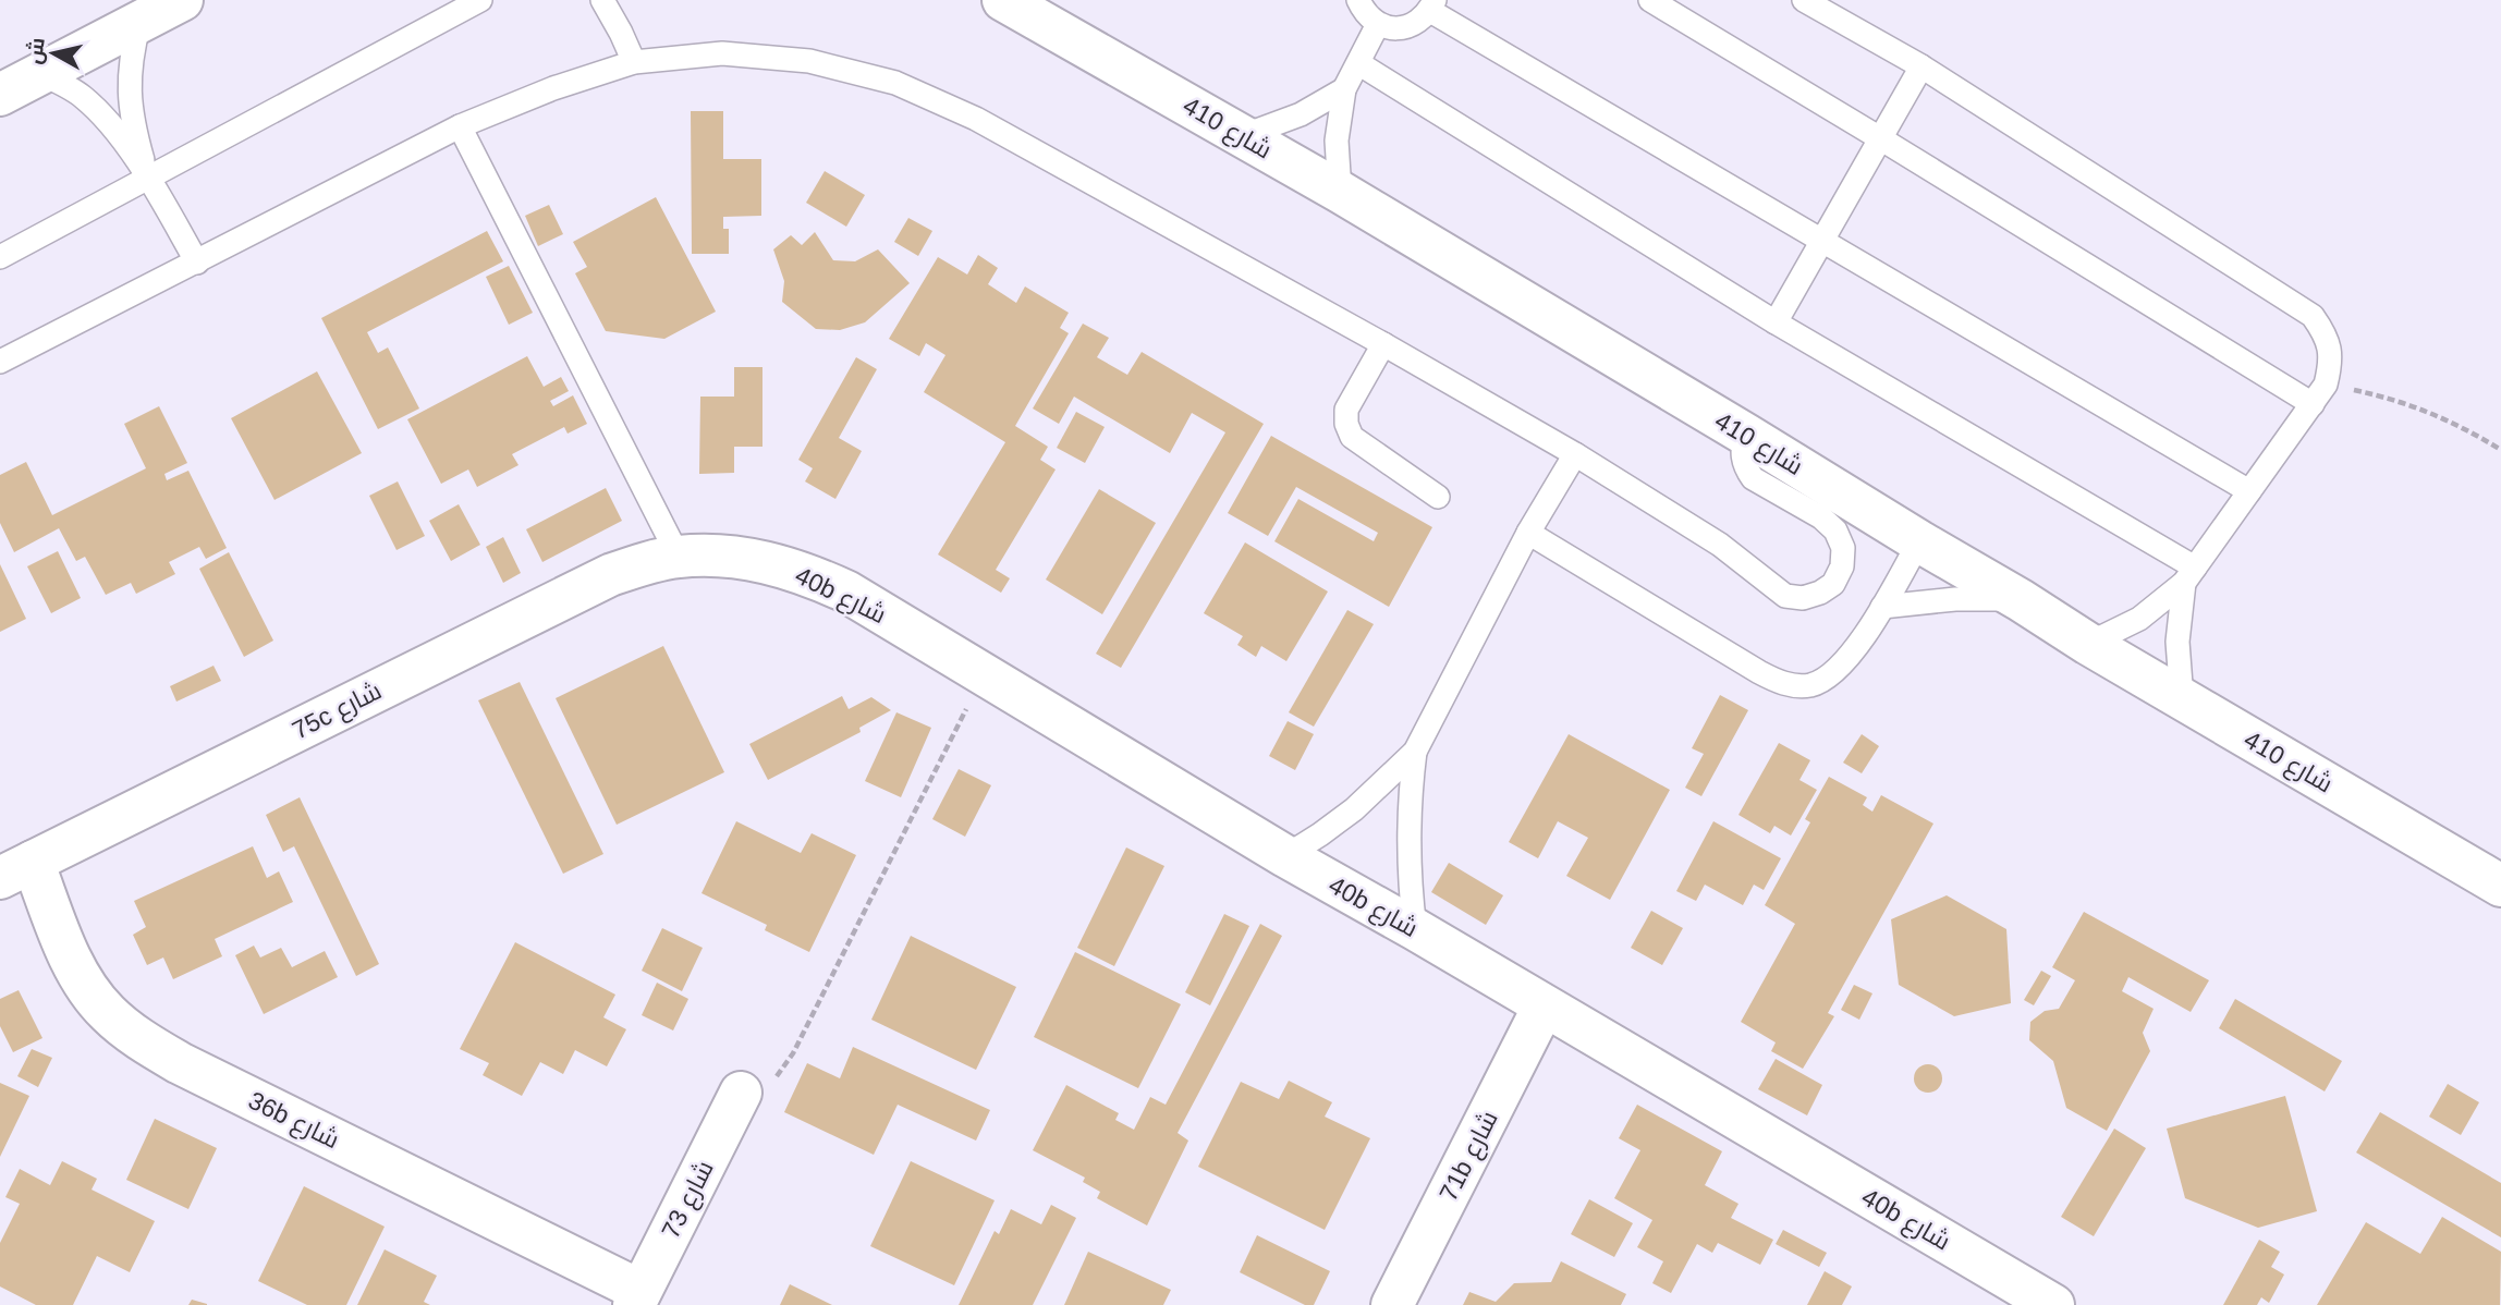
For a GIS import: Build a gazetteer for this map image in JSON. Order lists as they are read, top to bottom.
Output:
{
  "streets": {
    "main road": [
      "شارع 410",
      "40b شارع",
      "75c شارع",
      "36b شارع",
      "71b شارع",
      "شارع 73"
    ]
  },
  "crossings": [
    ["40b شارع", "75c شارع"],
    ["40b شارع", "71b شارع"],
    ["75c شارع", "36b شارع"],
    ["36b شارع", "شارع 73"]
  ],
  "north": "left"
}
